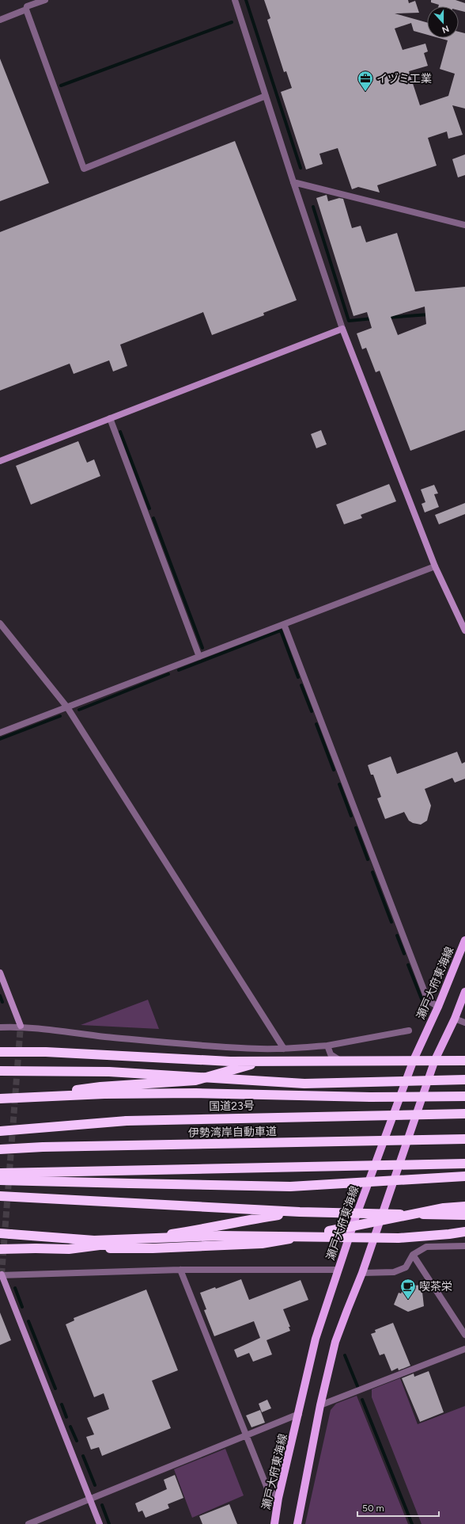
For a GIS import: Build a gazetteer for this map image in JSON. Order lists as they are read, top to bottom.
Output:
{
  "streets": {
    "highway": ["国道23号", "伊勢湾岸自動車道"],
    "main road": ["瀬戸大府東海線"]
  },
  "places": {
    "office": ["イヅミ工業"],
    "cafe": ["喫茶栄"]
  },
  "scale_bar": "50 m",
  "north": "bottom"
}
